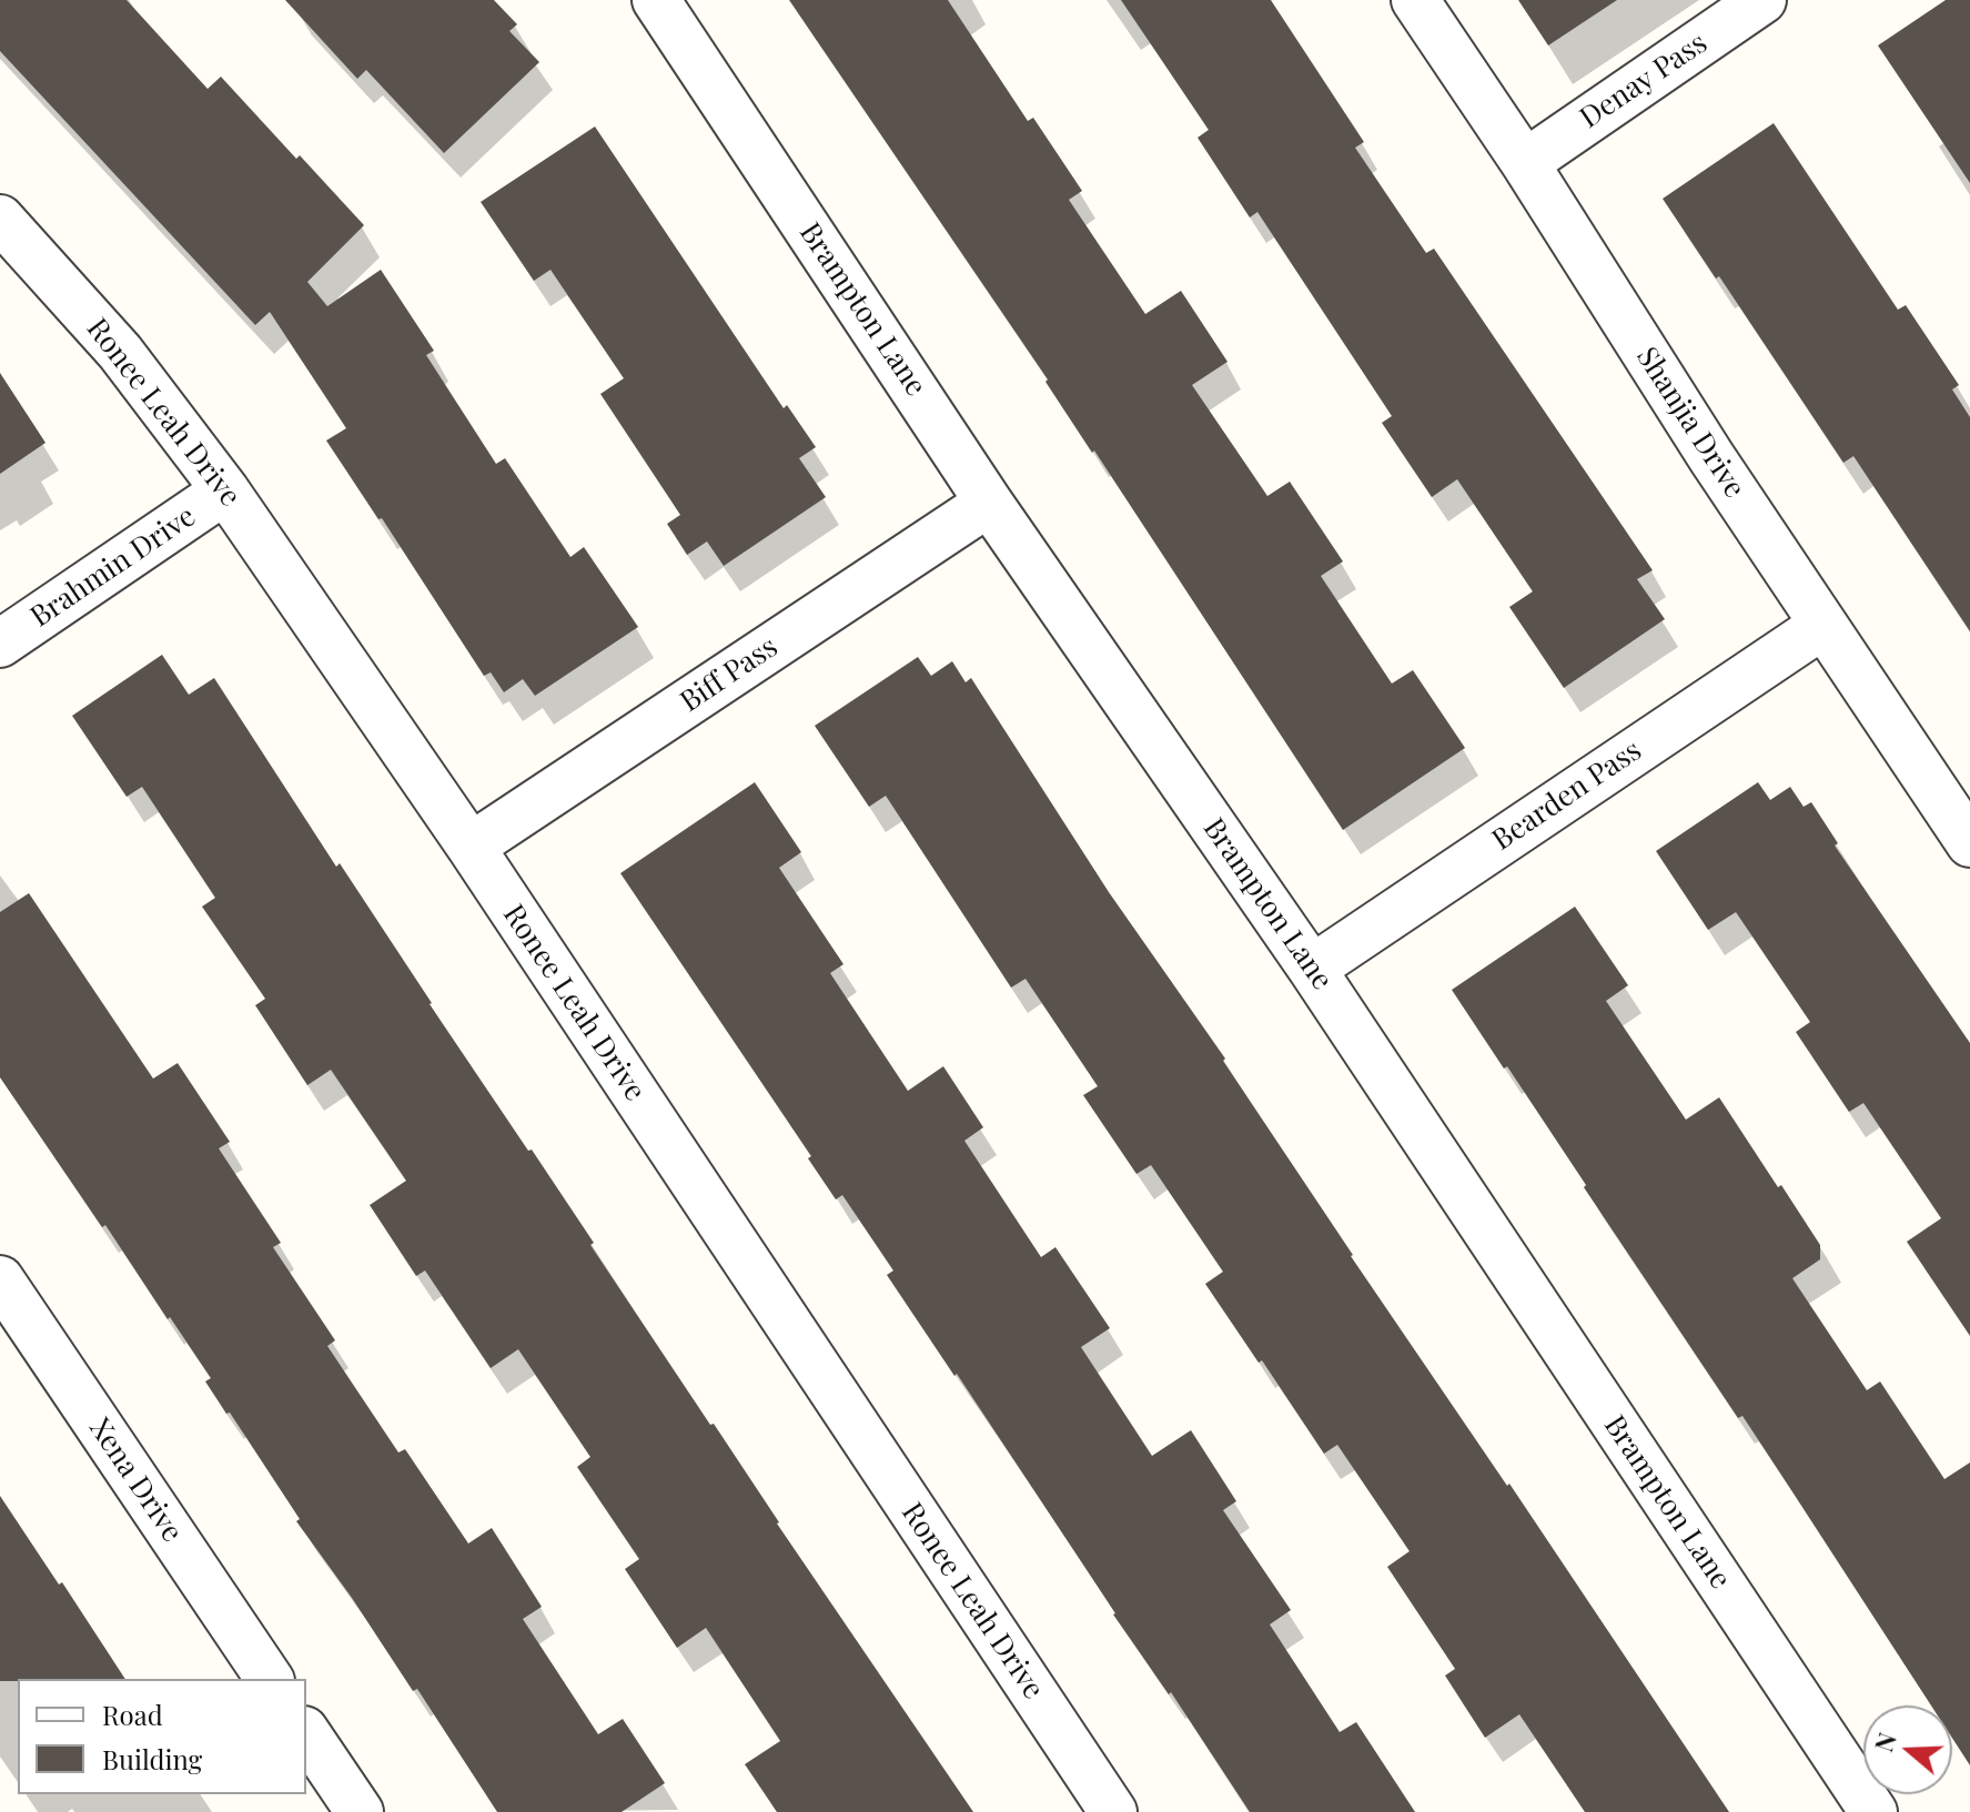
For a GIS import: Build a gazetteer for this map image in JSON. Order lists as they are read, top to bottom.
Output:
{
  "streets": {
    "street": [
      "Denay Pass",
      "Brampton Lane",
      "Ronee Leah Drive",
      "Shanjia Drive",
      "Brahmin Drive",
      "Biff Pass",
      "Bearden Pass",
      "Xena Drive"
    ]
  },
  "crossings": [
    ["Denay Pass", "Shanjia Drive"],
    ["Brampton Lane", "Biff Pass"],
    ["Brampton Lane", "Bearden Pass"],
    ["Ronee Leah Drive", "Brahmin Drive"],
    ["Ronee Leah Drive", "Biff Pass"],
    ["Shanjia Drive", "Bearden Pass"]
  ],
  "legend": ["Road", "Building"],
  "north": "left"
}
